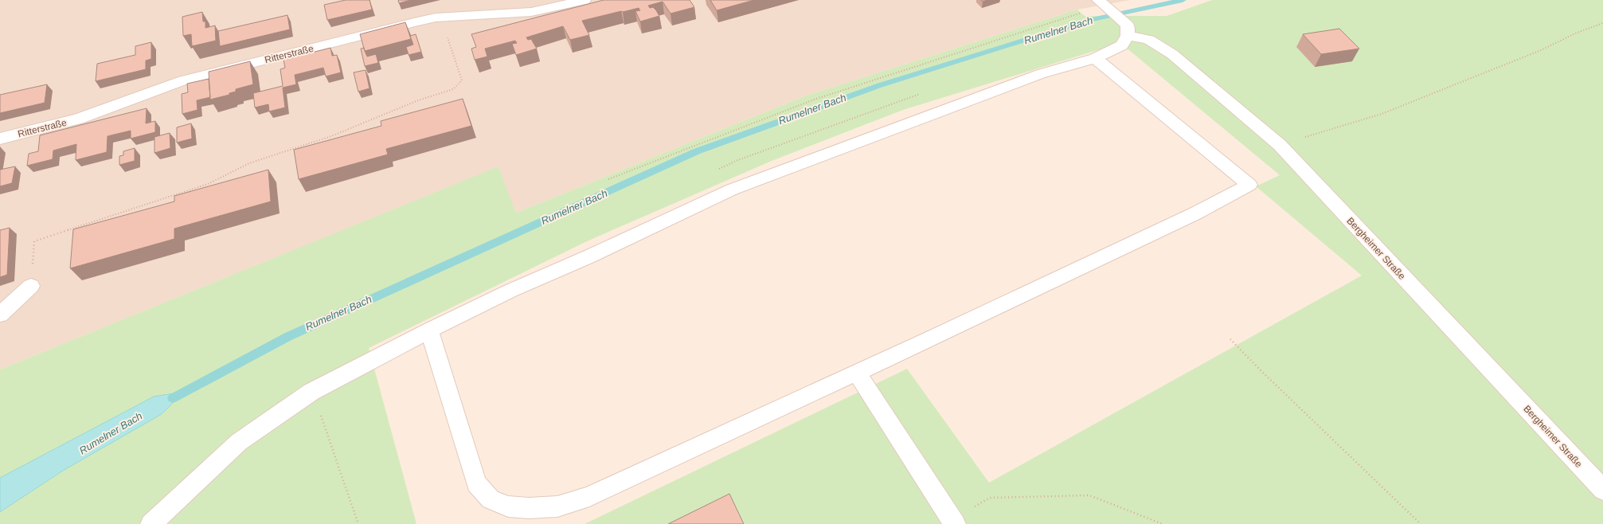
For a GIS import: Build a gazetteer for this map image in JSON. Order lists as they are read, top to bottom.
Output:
{
  "streets": {
    "street": ["Ritterstraße", "Bergheimer Straße"]
  },
  "water": ["Rumelner Bach"]
}
